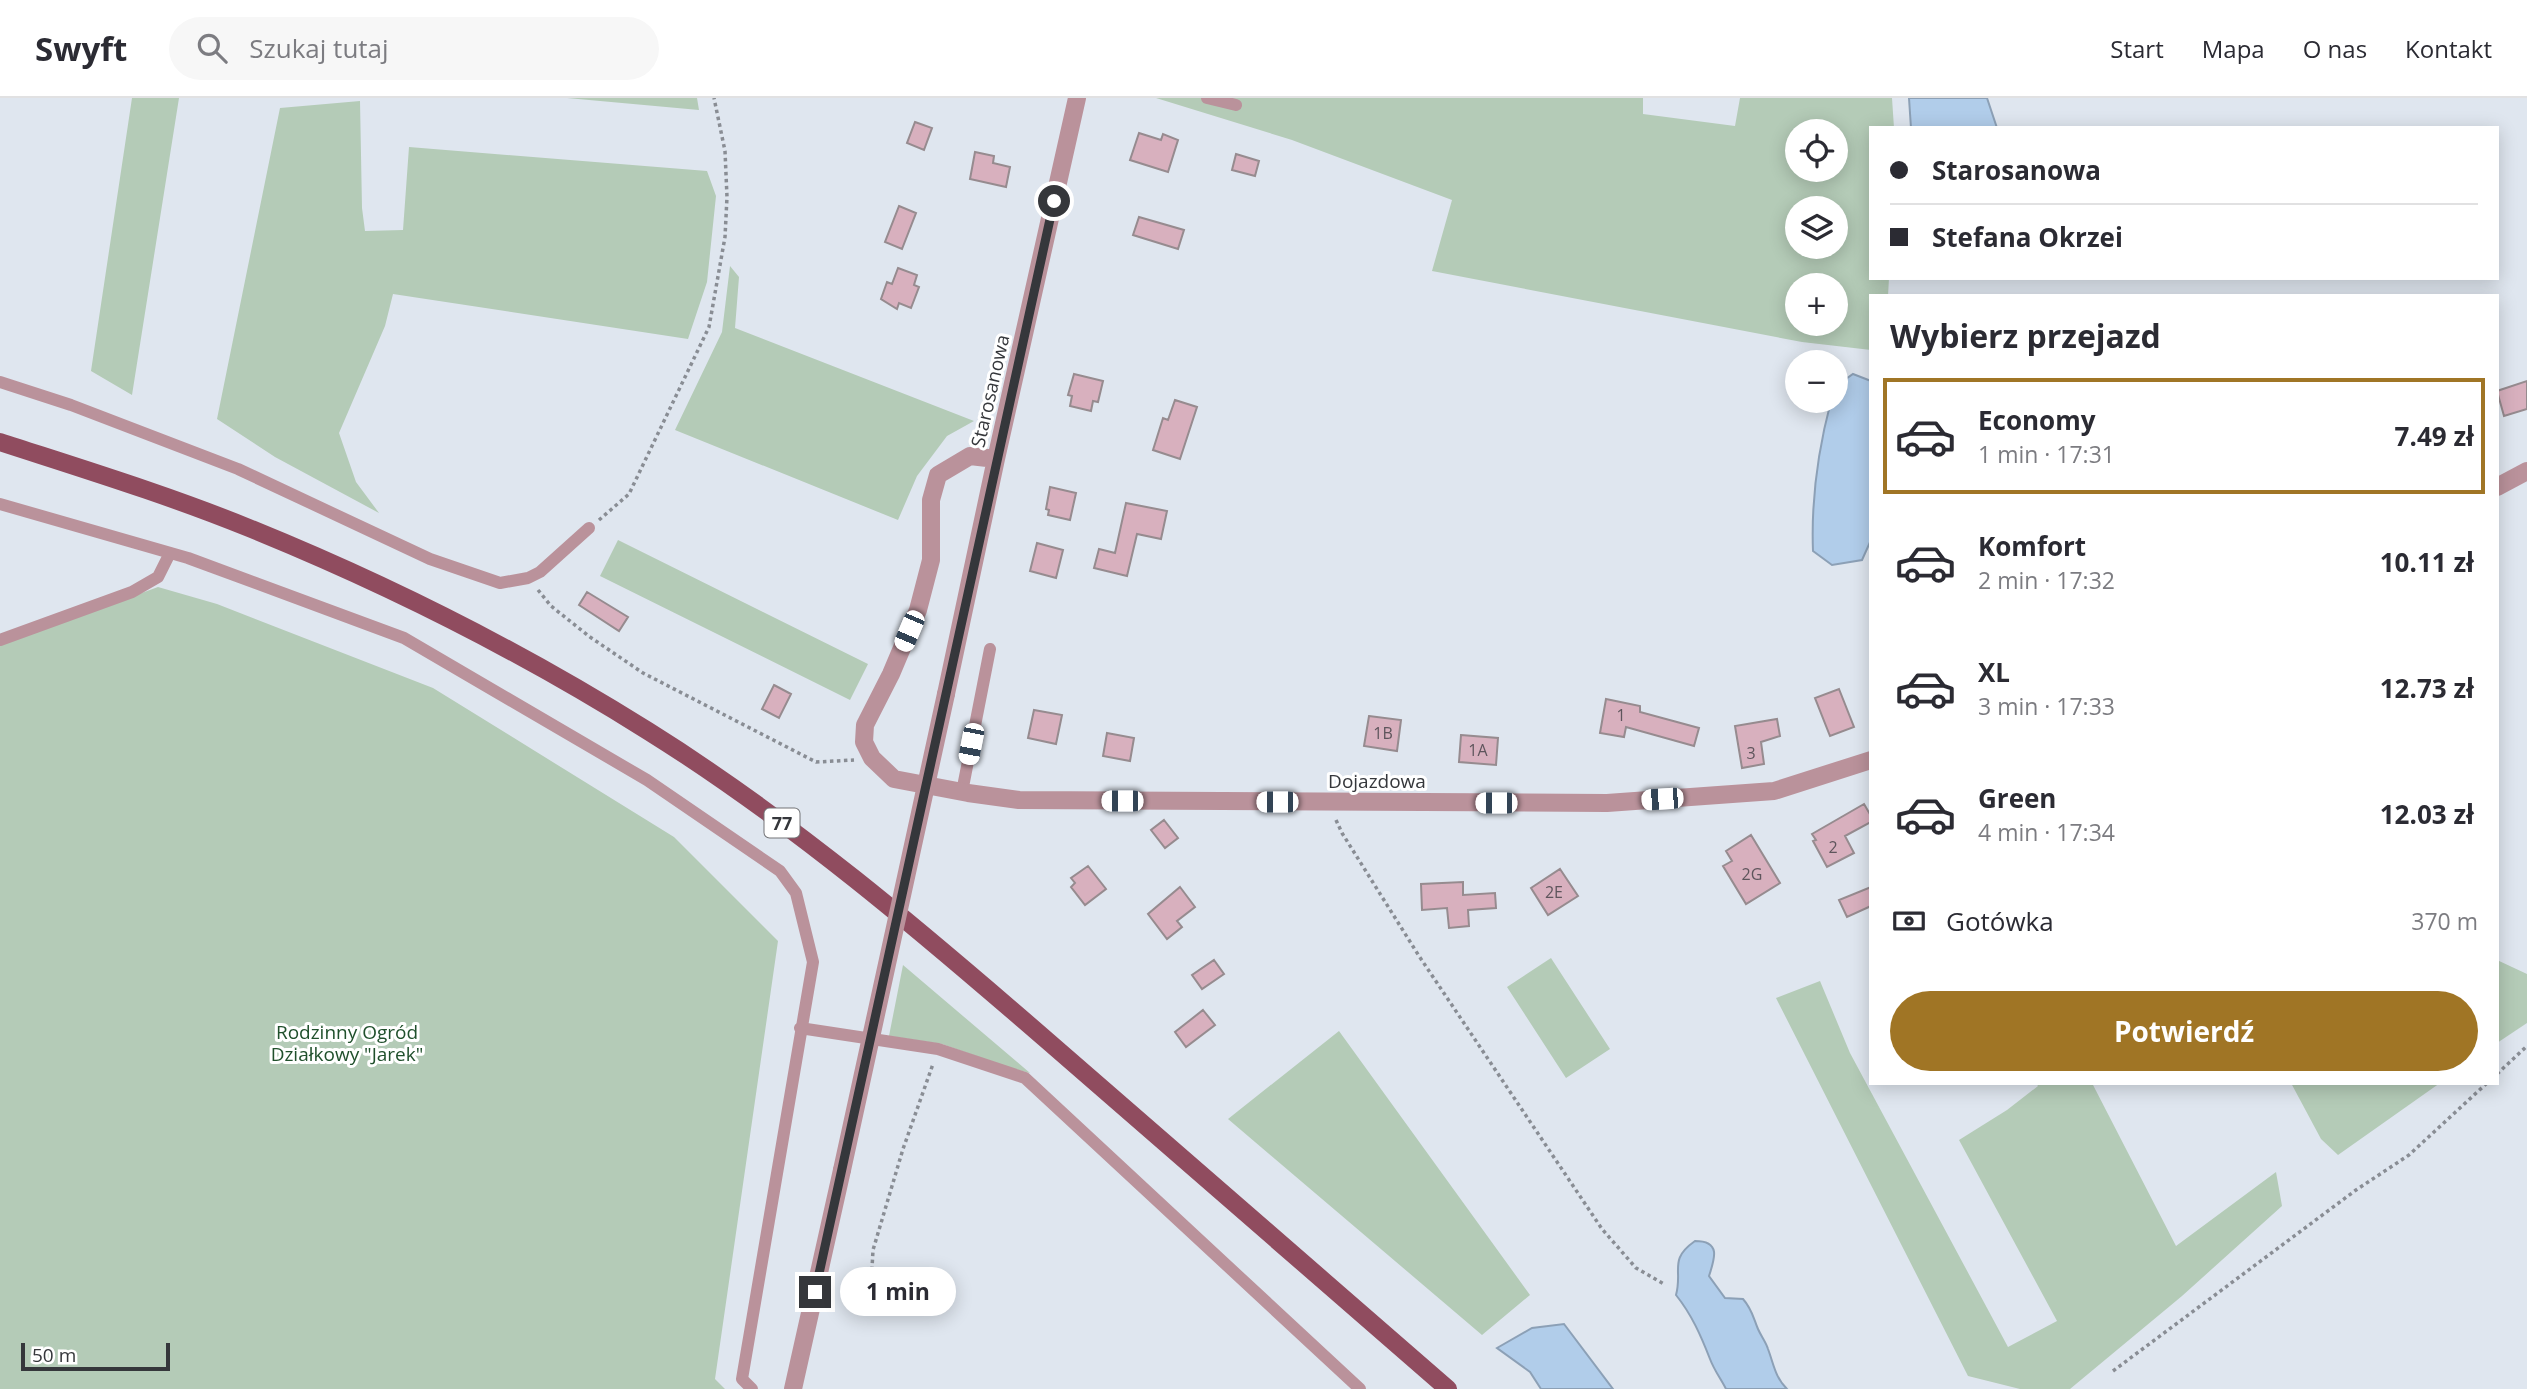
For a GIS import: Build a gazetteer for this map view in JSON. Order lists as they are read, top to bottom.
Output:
{
  "streets": {
    "main road": ["77"],
    "street": ["Starosanowa", "Dojazdowa"]
  },
  "parks": ["Rodzinny Ogród Działkowy \"Jarek\""],
  "house_numbers": [
    "1",
    "1B",
    "1A",
    "3",
    "2",
    "2G",
    "2E"
  ],
  "scale_bar": "50 m",
  "page": {
    "header": "Swyft",
    "search": "Szukaj tutaj",
    "nav": [
      "Start",
      "Mapa",
      "O nas",
      "Kontakt"
    ],
    "map_buttons": ["+", "−"],
    "banner": ["Starosanowa", "Stefana Okrzei"],
    "heading": "Wybierz przejazd",
    "list": [
      {
        "name": "Economy",
        "note": "1 min · 17:31",
        "value": "7.49 zł"
      },
      {
        "name": "Komfort",
        "note": "2 min · 17:32",
        "value": "10.11 zł"
      },
      {
        "name": "XL",
        "note": "3 min · 17:33",
        "value": "12.73 zł"
      },
      {
        "name": "Green",
        "note": "4 min · 17:34",
        "value": "12.03 zł"
      }
    ],
    "pay": ["Gotówka", "370 m"],
    "buttons": "Potwierdź",
    "bubble": "1 min",
    "scale": "50 m"
  }
}
